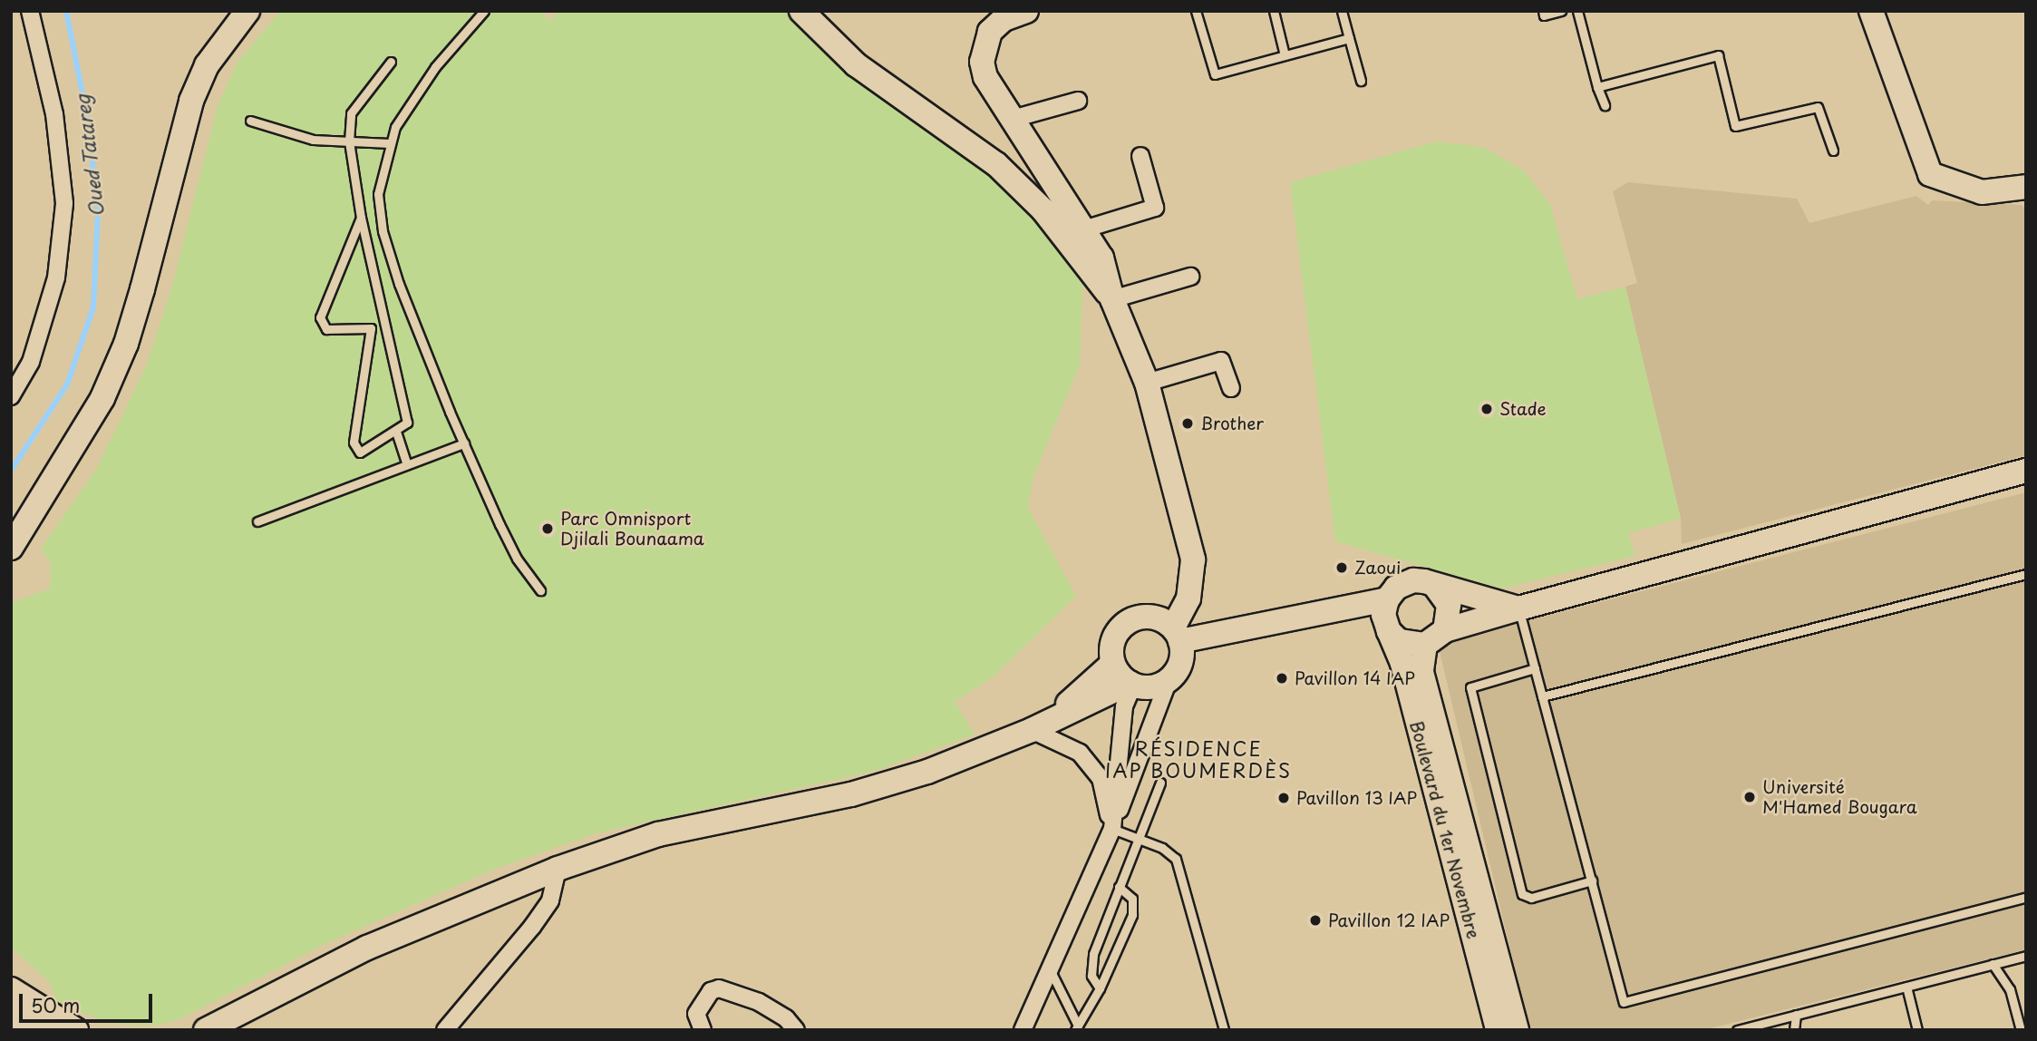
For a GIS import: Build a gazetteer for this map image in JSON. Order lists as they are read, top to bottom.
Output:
{
  "streets": {
    "street": ["Boulevard du 1er Novembre"]
  },
  "districts": ["RÉSIDENCE IAP BOUMERDÈS"],
  "water": ["Oued Tatareg"],
  "places": [
    "Stade",
    "Brother",
    "Parc Omnisport Djilali Bounaama",
    "Zaoui",
    "Pavillon 14 IAP",
    "Université M'Hamed Bougara",
    "Pavillon 13 IAP",
    "Pavillon 12 IAP"
  ],
  "scale_bar": "50 m"
}
